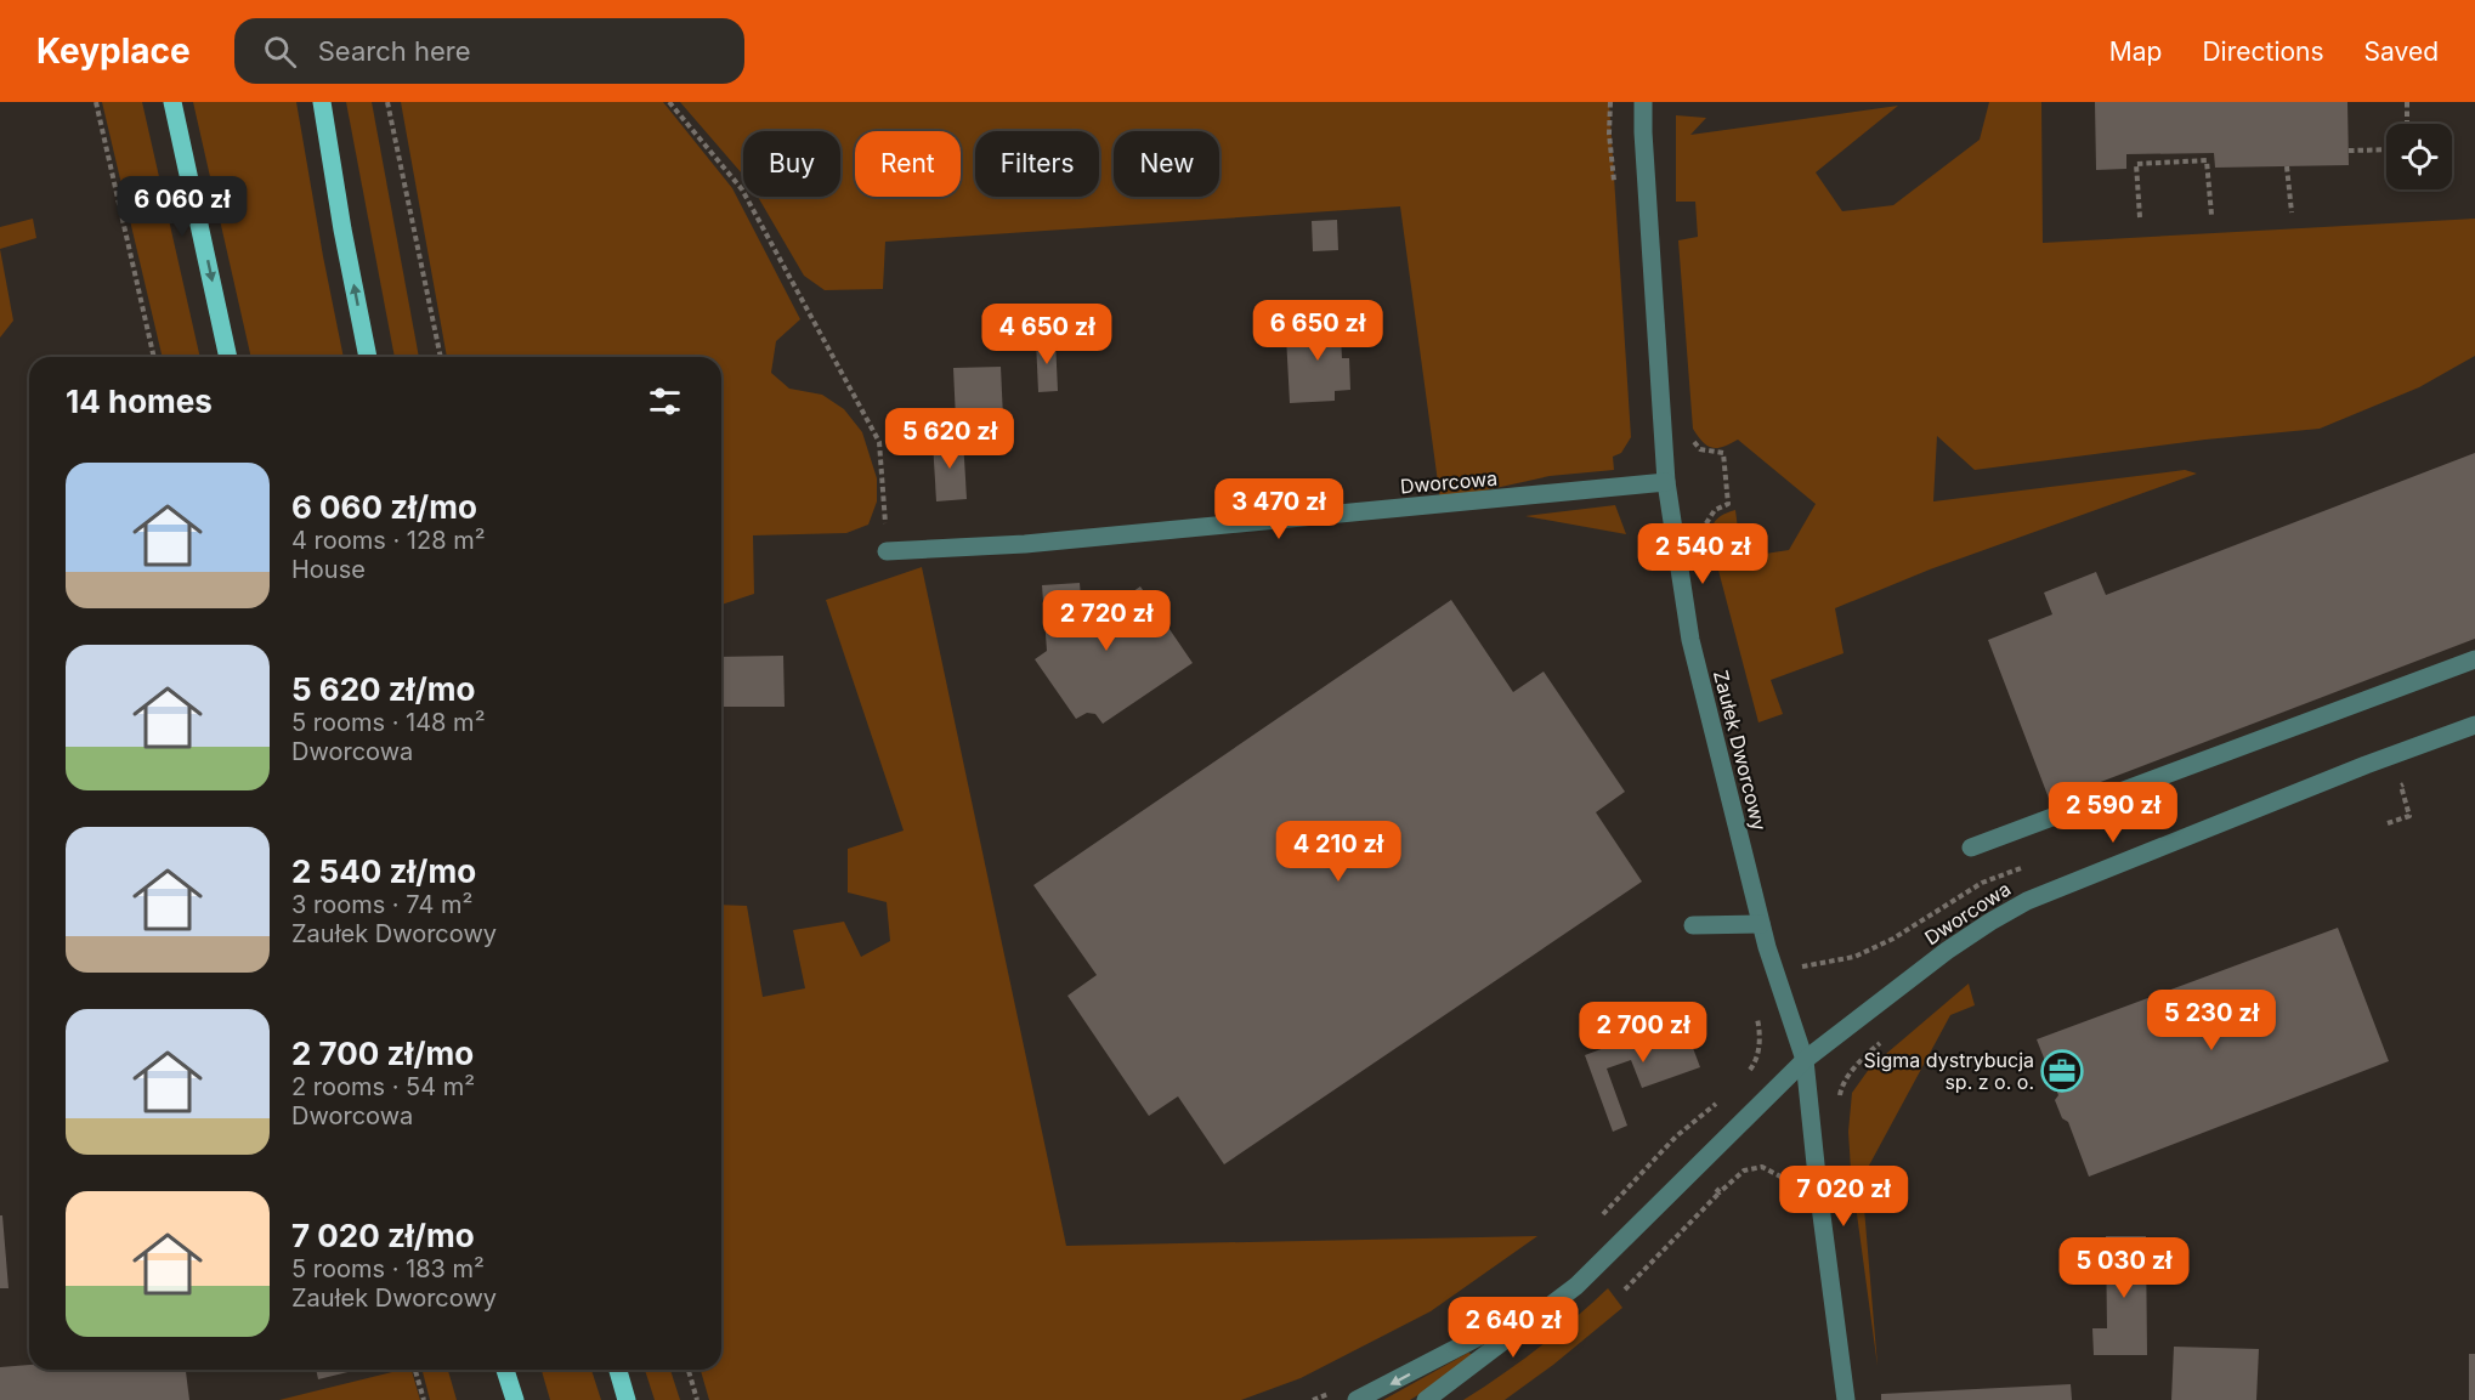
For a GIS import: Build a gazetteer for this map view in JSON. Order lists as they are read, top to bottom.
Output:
{
  "streets": {
    "street": ["Dworcowa", "Zaułek Dworcowy"]
  },
  "crossings": [
    ["Dworcowa", "Zaułek Dworcowy"]
  ],
  "places": {
    "office": ["Sigma dystrybucja sp. z o. o."]
  },
  "page": {
    "header": "Keyplace",
    "search": "Search here",
    "nav": ["Map", "Directions", "Saved"],
    "chip": [
      "Buy",
      "Rent",
      "Filters",
      "New"
    ],
    "price": [
      "6 060 zł",
      "6 650 zł",
      "4 650 zł",
      "5 620 zł",
      "3 470 zł",
      "2 540 zł",
      "2 720 zł",
      "2 590 zł",
      "4 210 zł",
      "5 230 zł",
      "2 700 zł",
      "7 020 zł",
      "5 030 zł",
      "2 640 zł"
    ],
    "heading": "14 homes",
    "list": [
      {
        "name": "6 060 zł/mo",
        "note": "4 rooms · 128 m² · House"
      },
      {
        "name": "5 620 zł/mo",
        "note": "5 rooms · 148 m² · Dworcowa"
      },
      {
        "name": "2 540 zł/mo",
        "note": "3 rooms · 74 m² · Zaułek Dworcowy"
      },
      {
        "name": "2 700 zł/mo",
        "note": "2 rooms · 54 m² · Dworcowa"
      },
      {
        "name": "7 020 zł/mo",
        "note": "5 rooms · 183 m² · Zaułek Dworcowy"
      }
    ]
  }
}
